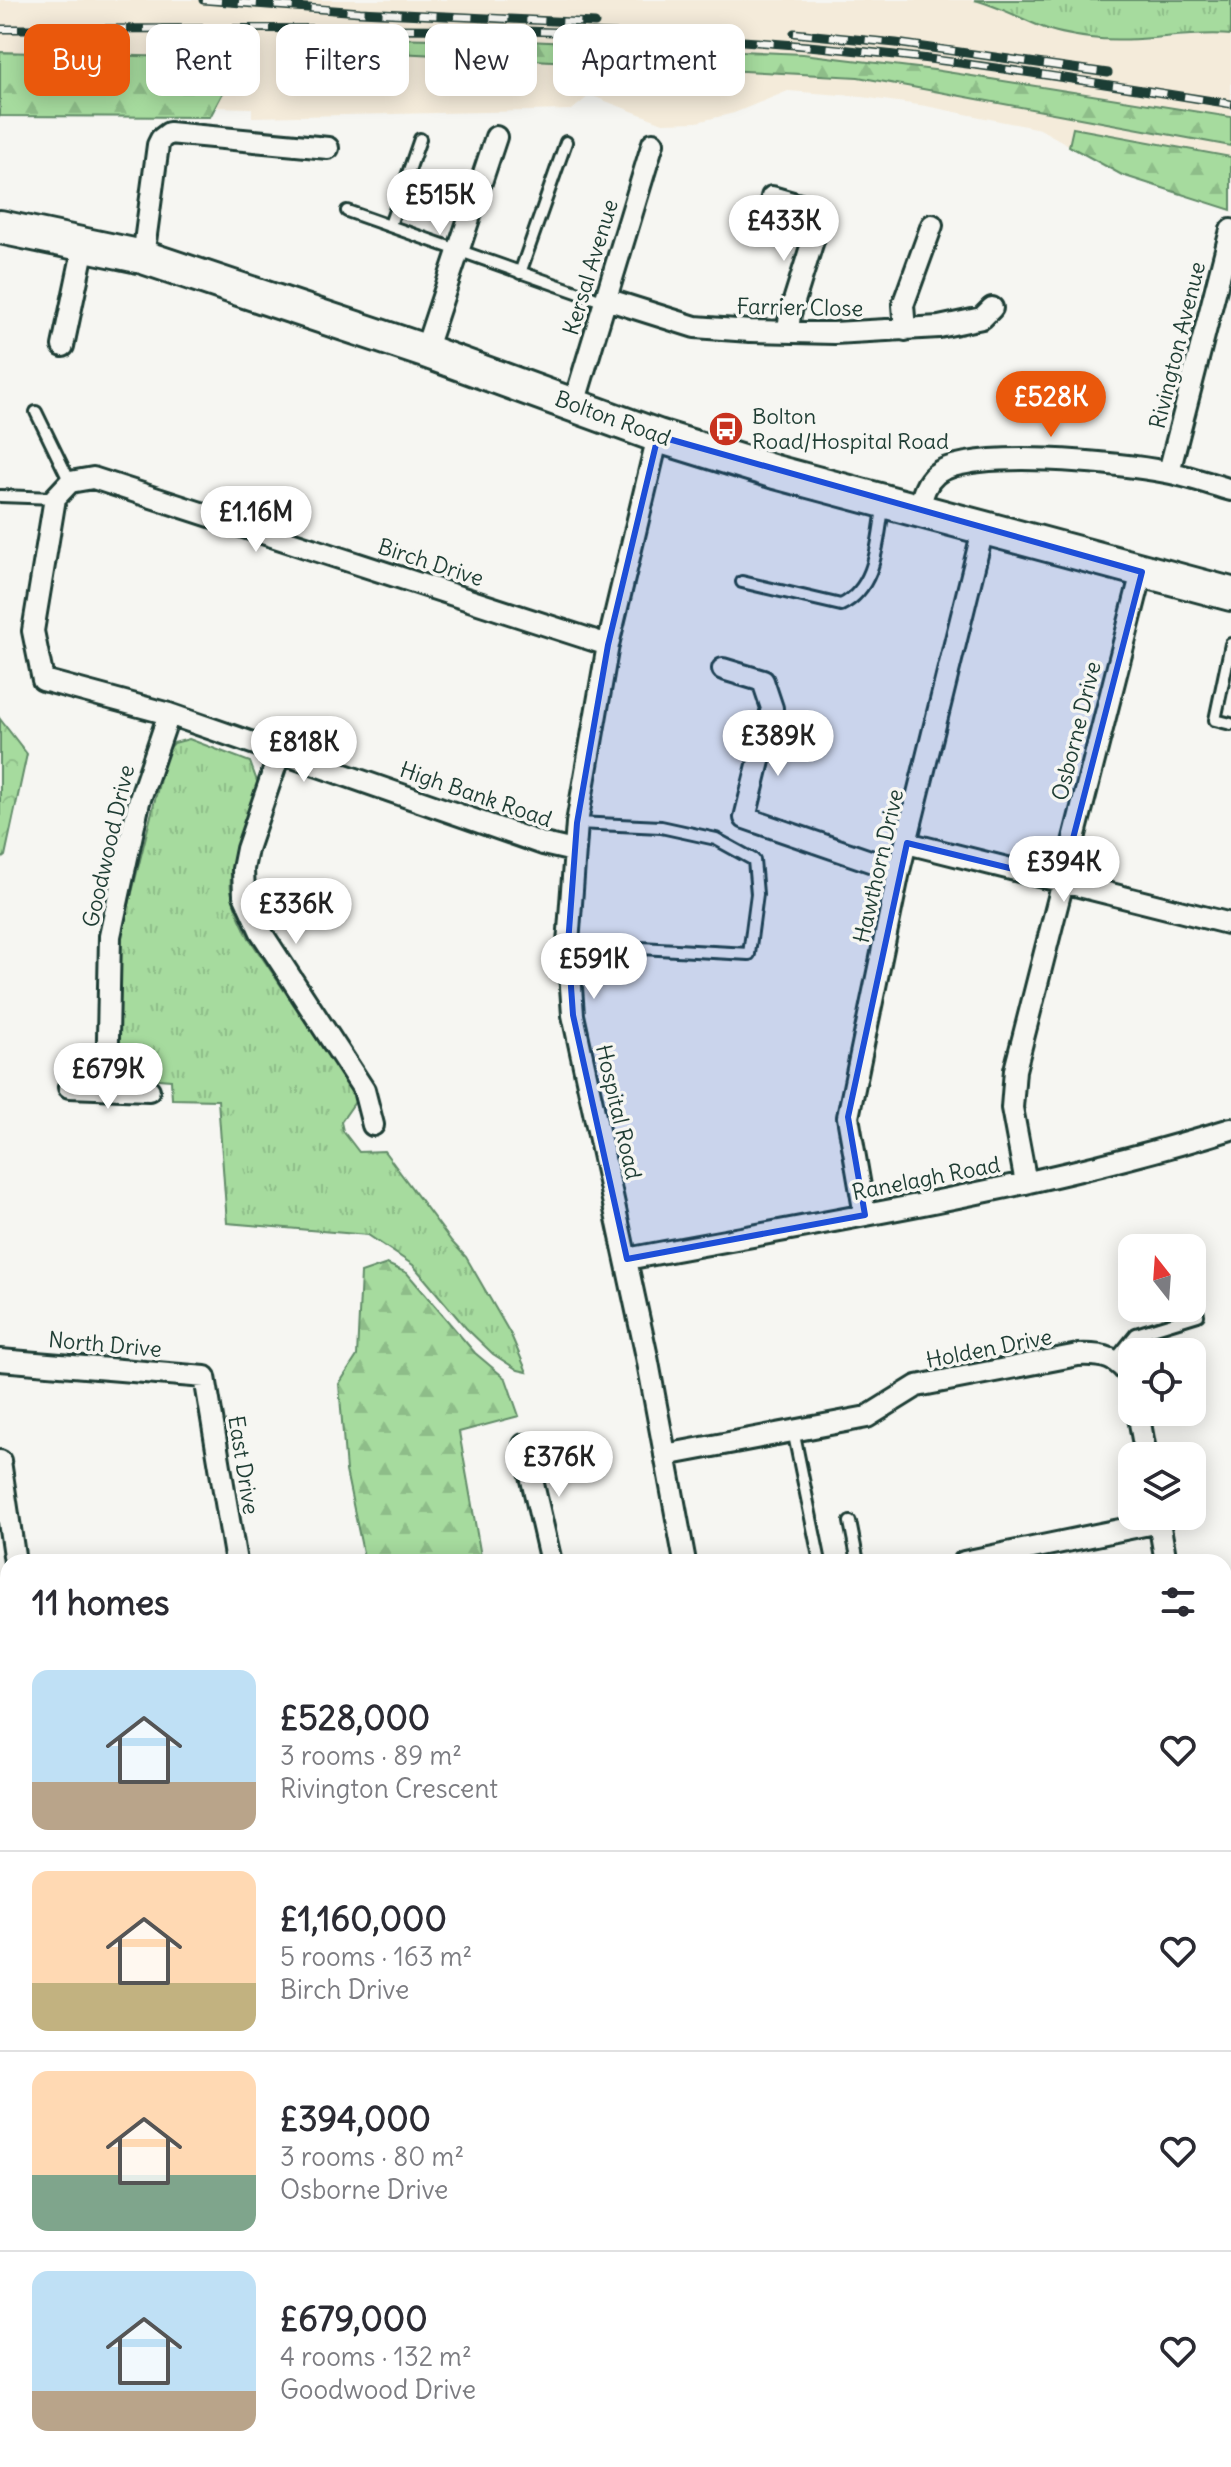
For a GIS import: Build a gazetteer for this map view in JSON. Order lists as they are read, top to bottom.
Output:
{
  "streets": {
    "main road": ["Bolton Road"],
    "street": [
      "Kersal Avenue",
      "Farrier Close",
      "Rivington Avenue",
      "Birch Drive",
      "Osborne Drive",
      "High Bank Road",
      "Goodwood Drive",
      "Hawthorn Drive",
      "Hospital Road",
      "Ranelagh Road",
      "North Drive",
      "Holden Drive",
      "East Drive"
    ]
  },
  "crossings": [
    ["Kersal Avenue", "Farrier Close"],
    ["Kersal Avenue", "Bolton Road"],
    ["Bolton Road", "Osborne Drive"],
    ["Bolton Road", "Hawthorn Drive"],
    ["Bolton Road", "Hospital Road"],
    ["Birch Drive", "Hospital Road"],
    ["Osborne Drive", "Ranelagh Road"],
    ["High Bank Road", "Goodwood Drive"],
    ["High Bank Road", "Hospital Road"],
    ["Hawthorn Drive", "Ranelagh Road"],
    ["Hospital Road", "Ranelagh Road"],
    ["Hospital Road", "Holden Drive"],
    ["North Drive", "East Drive"]
  ],
  "places": {
    "bus stop": ["Bolton Road/Hospital Road"]
  },
  "north": "top",
  "page": {
    "chip": [
      "Buy",
      "Rent",
      "Filters",
      "New",
      "Apartment"
    ],
    "price": [
      "£515K",
      "£433K",
      "£528K",
      "£1.16M",
      "£389K",
      "£818K",
      "£394K",
      "£336K",
      "£591K",
      "£679K",
      "£376K"
    ],
    "heading": "11 homes",
    "list": [
      {
        "name": "£528,000",
        "note": "3 rooms · 89 m² · Rivington Crescent"
      },
      {
        "name": "£1,160,000",
        "note": "5 rooms · 163 m² · Birch Drive"
      },
      {
        "name": "£394,000",
        "note": "3 rooms · 80 m² · Osborne Drive"
      },
      {
        "name": "£679,000",
        "note": "4 rooms · 132 m² · Goodwood Drive"
      }
    ]
  }
}
